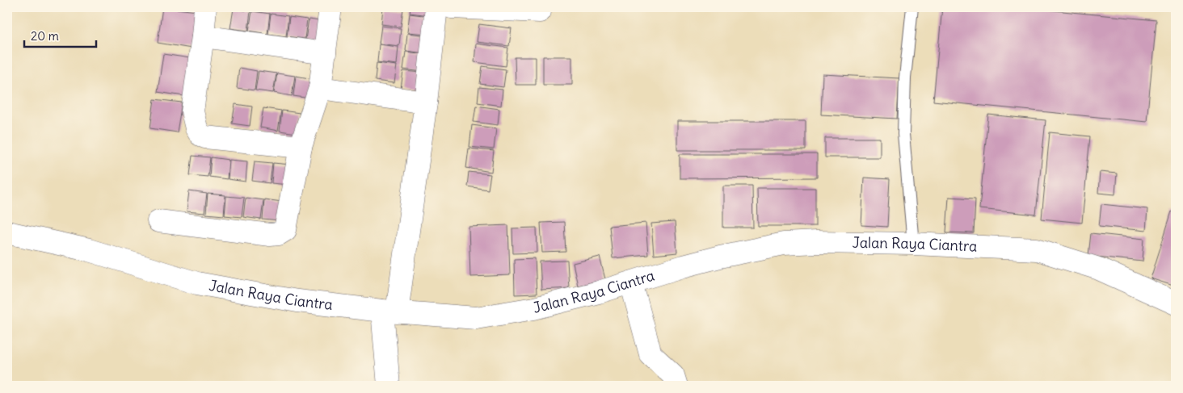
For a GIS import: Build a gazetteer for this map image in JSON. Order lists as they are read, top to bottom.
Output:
{
  "streets": {
    "street": ["Jalan Raya Ciantra"]
  },
  "scale_bar": "20 m"
}
